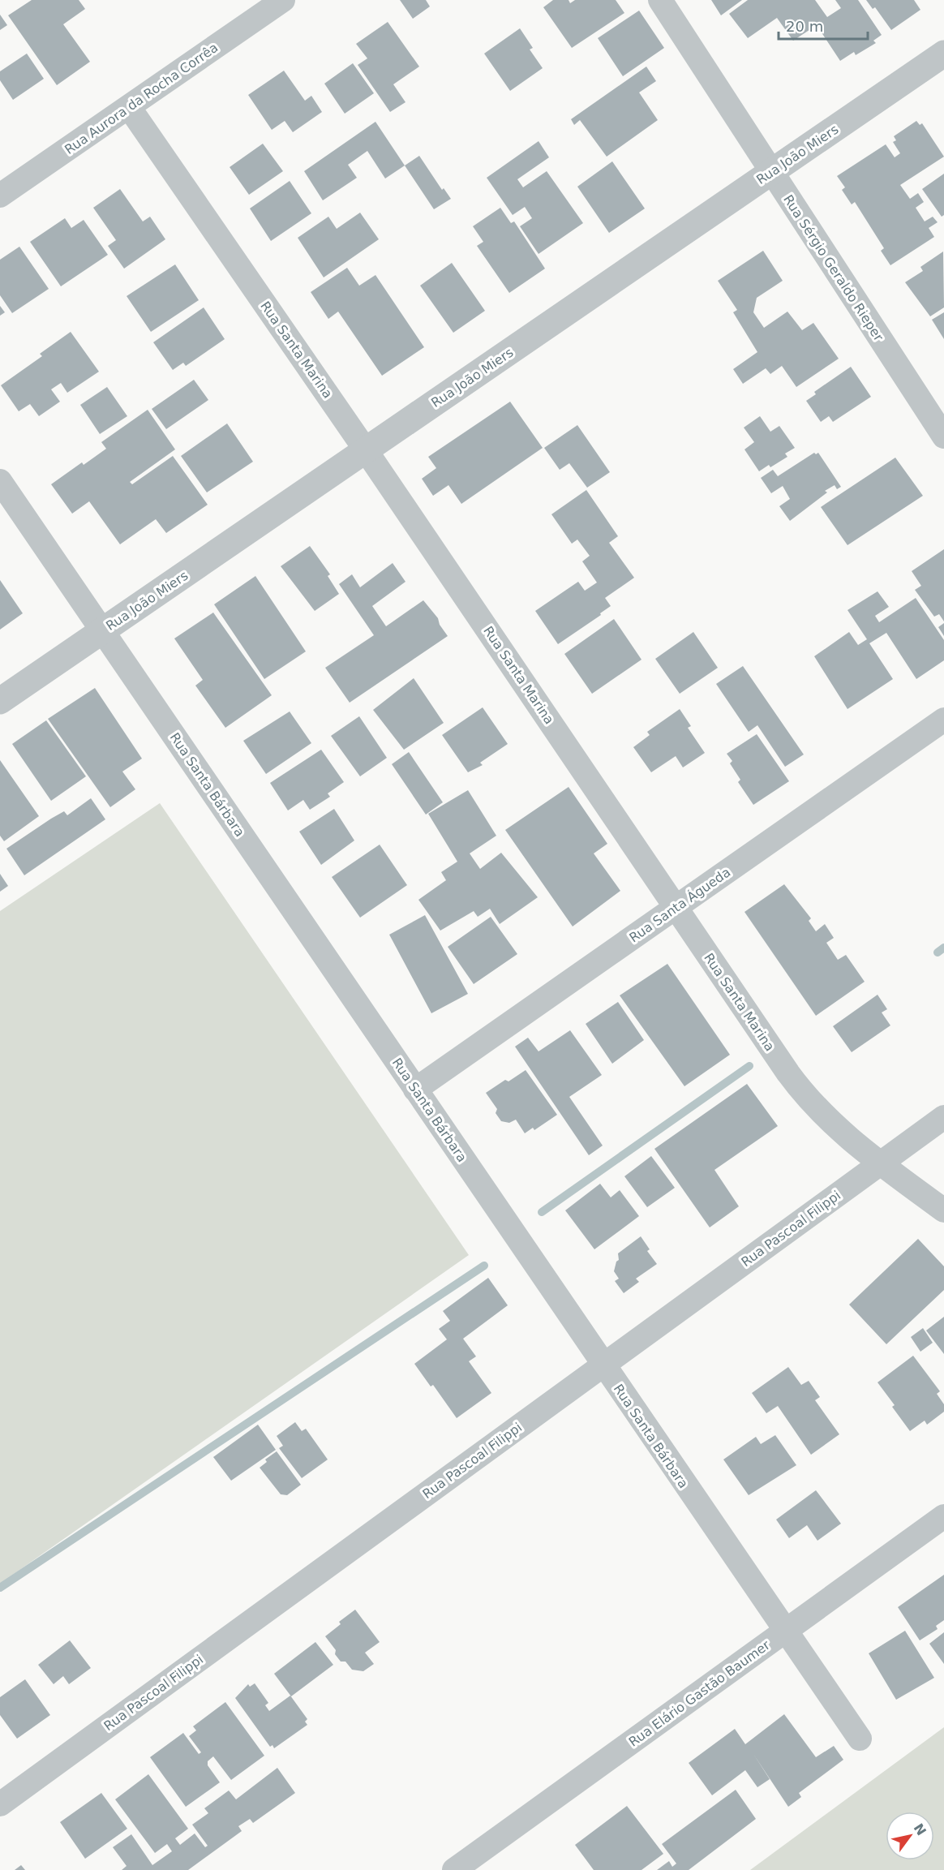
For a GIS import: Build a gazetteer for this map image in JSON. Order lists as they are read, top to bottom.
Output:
{
  "streets": {
    "street": [
      "Rua Aurora da Rocha Corrêa",
      "Rua João Miers",
      "Rua Sérgio Geraldo Rieper",
      "Rua Santa Marina",
      "Rua Santa Bárbara",
      "Rua Santa Águeda",
      "Rua Pascoal Filippi",
      "Rua Elário Gastão Baumer"
    ]
  },
  "crossings": [
    ["Rua Aurora da Rocha Corrêa", "Rua Santa Marina"],
    ["Rua João Miers", "Rua Sérgio Geraldo Rieper"],
    ["Rua João Miers", "Rua Santa Marina"],
    ["Rua João Miers", "Rua Santa Bárbara"],
    ["Rua Santa Marina", "Rua Santa Águeda"],
    ["Rua Santa Marina", "Rua Pascoal Filippi"],
    ["Rua Santa Bárbara", "Rua Santa Águeda"],
    ["Rua Santa Bárbara", "Rua Pascoal Filippi"],
    ["Rua Santa Bárbara", "Rua Elário Gastão Baumer"]
  ],
  "scale_bar": "20 m",
  "north": "top right"
}
